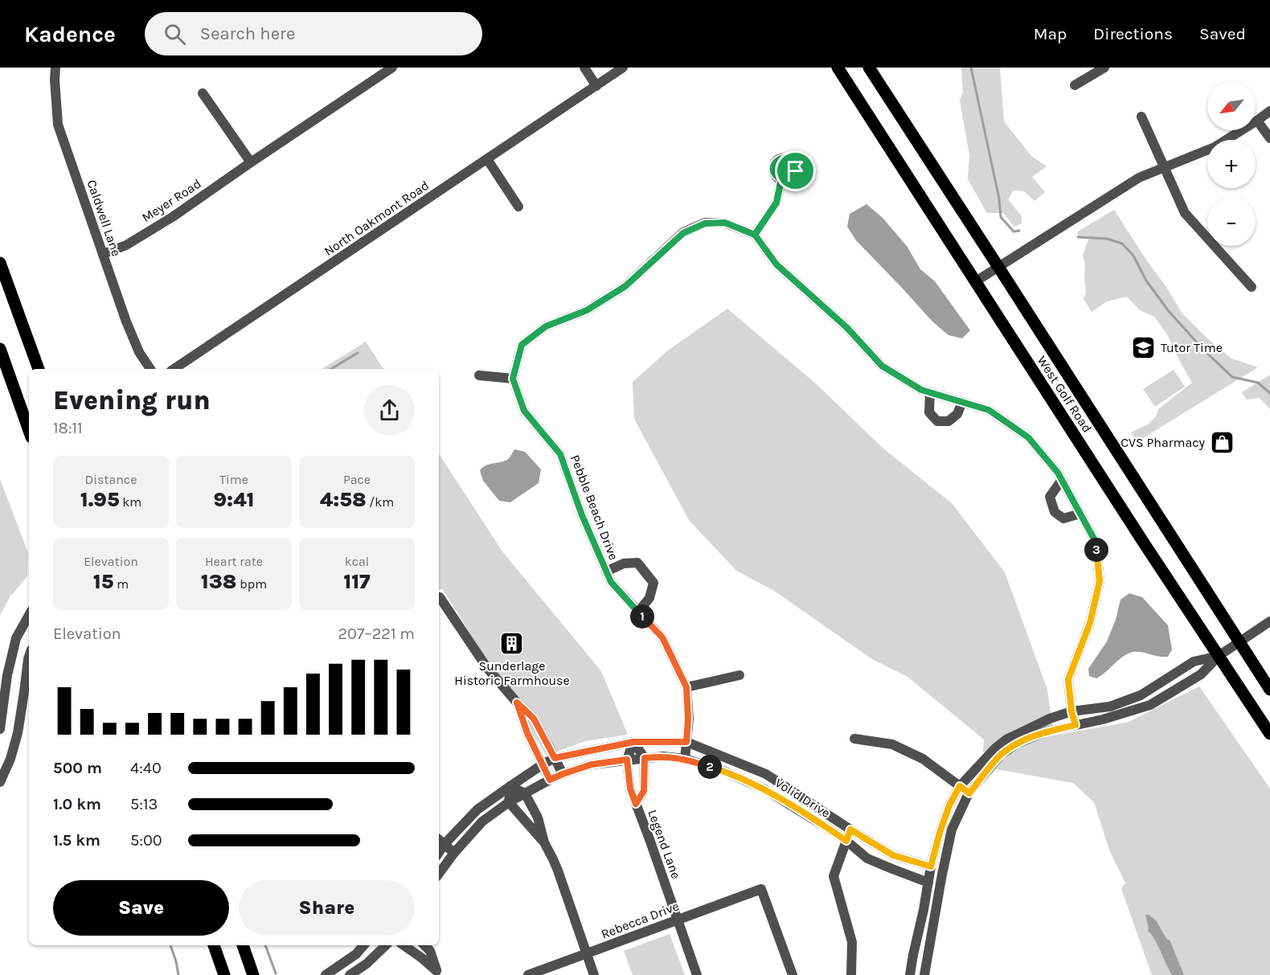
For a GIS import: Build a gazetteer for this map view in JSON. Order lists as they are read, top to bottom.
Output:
{
  "streets": {
    "main road": ["West Golf Road"],
    "street": [
      "Meyer Road",
      "Caldwell Lane",
      "North Oakmont Road",
      "Pebble Beach Drive",
      "Volid Drive",
      "Legend Lane",
      "Rebecca Drive"
    ]
  },
  "crossings": [
    ["Meyer Road", "Caldwell Lane"],
    ["Pebble Beach Drive", "Volid Drive"],
    ["Volid Drive", "Legend Lane"],
    ["Legend Lane", "Rebecca Drive"]
  ],
  "places": {
    "school or university": ["Tutor Time"],
    "shop": ["CVS Pharmacy"],
    "building": ["Sunderlage Historic Farmhouse"]
  },
  "north": "bottom left",
  "page": {
    "header": "Kadence",
    "search": "Search here",
    "nav": ["Map", "Directions", "Saved"],
    "map_buttons": ["+", "−"],
    "heading": ["Evening run", "18:11"],
    "stats": [
      ["Distance", "1.95 km"],
      ["Time", "9:41"],
      ["Pace", "4:58 /km"],
      ["Elevation", "15 m"],
      ["Heart rate", "138 bpm"],
      ["kcal", "117"]
    ],
    "pins": ["3", "1", "2"],
    "chart": ["Elevation", "207–221 m"],
    "list": [
      {
        "name": "500 m",
        "note": "4:40"
      },
      {
        "name": "1.0 km",
        "note": "5:13"
      },
      {
        "name": "1.5 km",
        "note": "5:00"
      }
    ],
    "buttons": ["Save", "Share"]
  }
}
